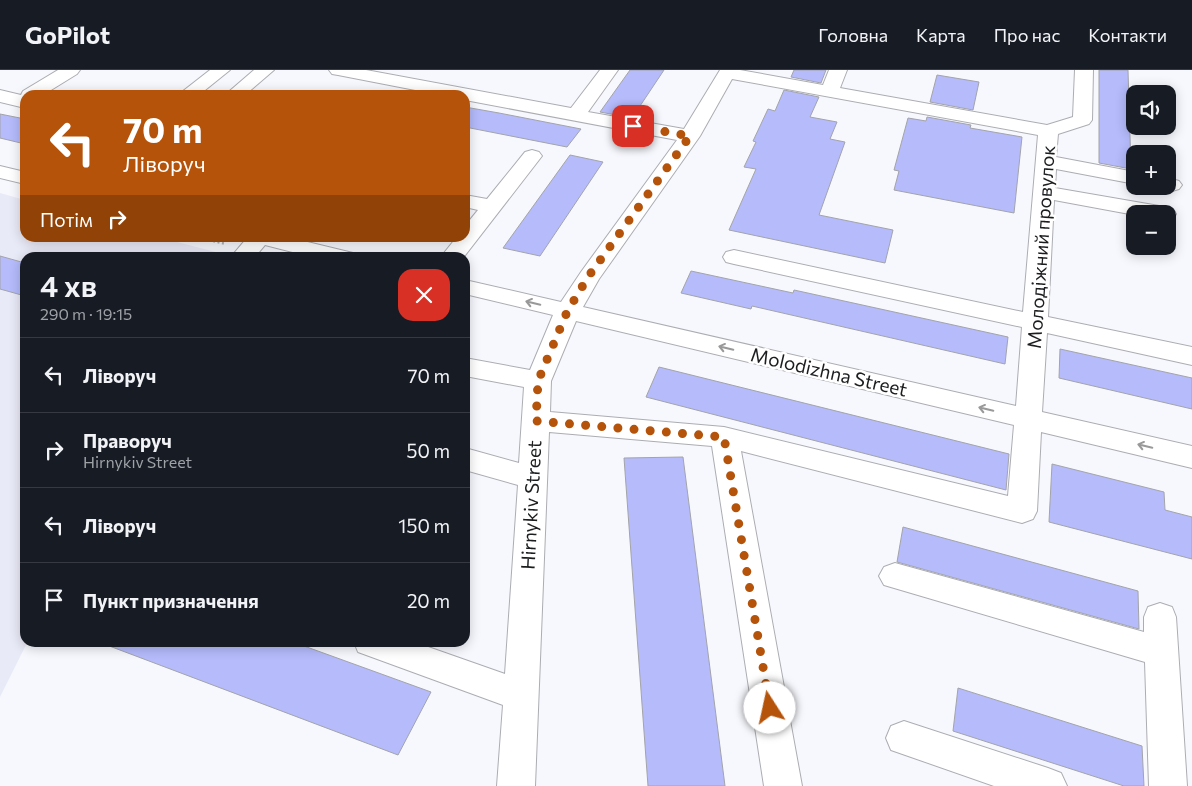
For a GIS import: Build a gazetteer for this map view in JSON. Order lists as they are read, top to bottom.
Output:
{
  "streets": {
    "street": ["Молодіжний провулок", "Molodizhna Street", "Hirnykiv Street"]
  },
  "crossings": [
    ["Молодіжний провулок", "Molodizhna Street"],
    ["Molodizhna Street", "Hirnykiv Street"]
  ],
  "page": {
    "header": "GoPilot",
    "nav": [
      "Головна",
      "Карта",
      "Про нас",
      "Контакти"
    ],
    "map_buttons": ["+", "−"],
    "turn": ["70 m", "Ліворуч"],
    "then": "Потім",
    "heading": ["4 хв", "290 m · 19:15"],
    "list": [
      {
        "name": "Ліворуч",
        "value": "70 m"
      },
      {
        "name": "Праворуч",
        "note": "Hirnykiv Street",
        "value": "50 m"
      },
      {
        "name": "Ліворуч",
        "value": "150 m"
      },
      {
        "name": "Пункт призначення",
        "value": "20 m"
      }
    ]
  }
}
